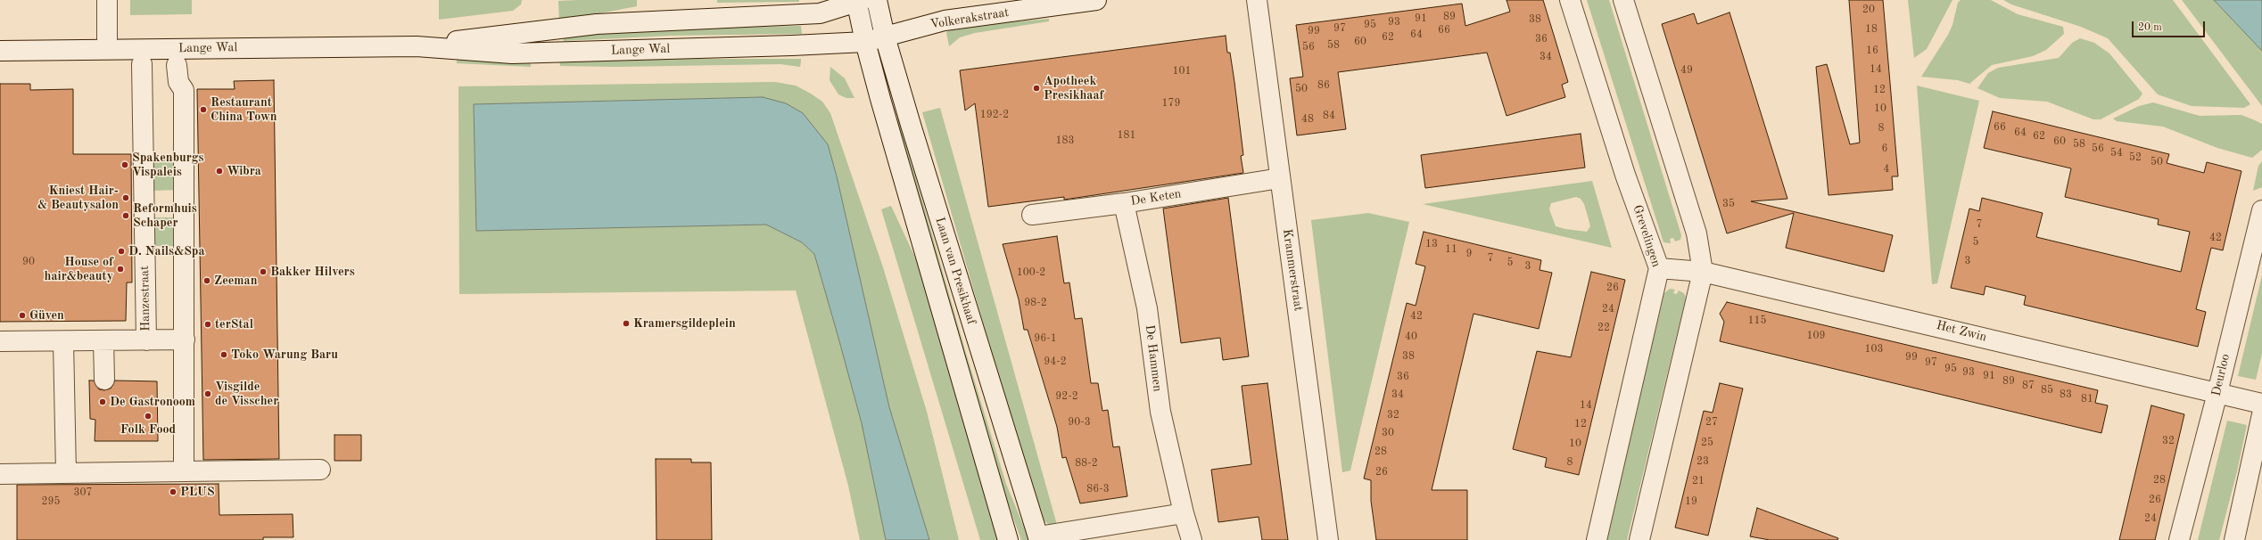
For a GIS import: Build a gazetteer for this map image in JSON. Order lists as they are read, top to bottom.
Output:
{
  "streets": {
    "street": [
      "Volkerakstraat",
      "Lange Wal",
      "De Keten",
      "Grevelingen",
      "Krammerstraat",
      "Laan van Presikhaaf",
      "Hanzestraat",
      "Het Zwin",
      "De Hammen",
      "Deurloo"
    ]
  },
  "crossings": [
    ["Volkerakstraat", "Lange Wal"],
    ["Volkerakstraat", "Laan van Presikhaaf"],
    ["Lange Wal", "Laan van Presikhaaf"],
    ["De Keten", "Krammerstraat"],
    ["De Keten", "De Hammen"],
    ["Grevelingen", "Het Zwin"],
    ["Het Zwin", "Deurloo"]
  ],
  "places": [
    "Apotheek Presikhaaf",
    "Restaurant China Town",
    "Spakenburgs Vispaleis",
    "Wibra",
    "Kniest Hair- & Beautysalon",
    "Reformhuis Schaper",
    "D. Nails&Spa",
    "House of hair&beauty",
    "Bakker Hilvers",
    "Zeeman",
    "Güven",
    "Kramersgildeplein",
    "terStal",
    "Toko Warung Baru",
    "Visgilde de Visscher",
    "De Gastronoom",
    "Folk Food",
    "PLUS"
  ],
  "house_numbers": [
    "20",
    "89",
    "91",
    "38",
    "93",
    "95",
    "97",
    "18",
    "66",
    "99",
    "64",
    "62",
    "36",
    "60",
    "58",
    "56",
    "16",
    "34",
    "14",
    "49",
    "101",
    "86",
    "50",
    "12",
    "179",
    "10",
    "192-2",
    "84",
    "48",
    "66",
    "8",
    "64",
    "181",
    "62",
    "183",
    "60",
    "58",
    "6",
    "56",
    "54",
    "52",
    "50",
    "4",
    "35",
    "7",
    "42",
    "5",
    "13",
    "11",
    "9",
    "7",
    "3",
    "90",
    "5",
    "3",
    "100-2",
    "26",
    "98-2",
    "24",
    "42",
    "115",
    "22",
    "109",
    "40",
    "96-1",
    "103",
    "38",
    "99",
    "94-2",
    "97",
    "95",
    "93",
    "91",
    "36",
    "89",
    "87",
    "85",
    "34",
    "83",
    "92-2",
    "81",
    "14",
    "32",
    "90-3",
    "27",
    "12",
    "30",
    "32",
    "25",
    "10",
    "28",
    "23",
    "8",
    "88-2",
    "26",
    "28",
    "21",
    "86-3",
    "307",
    "26",
    "295",
    "19",
    "24"
  ],
  "scale_bar": "20 m"
}
